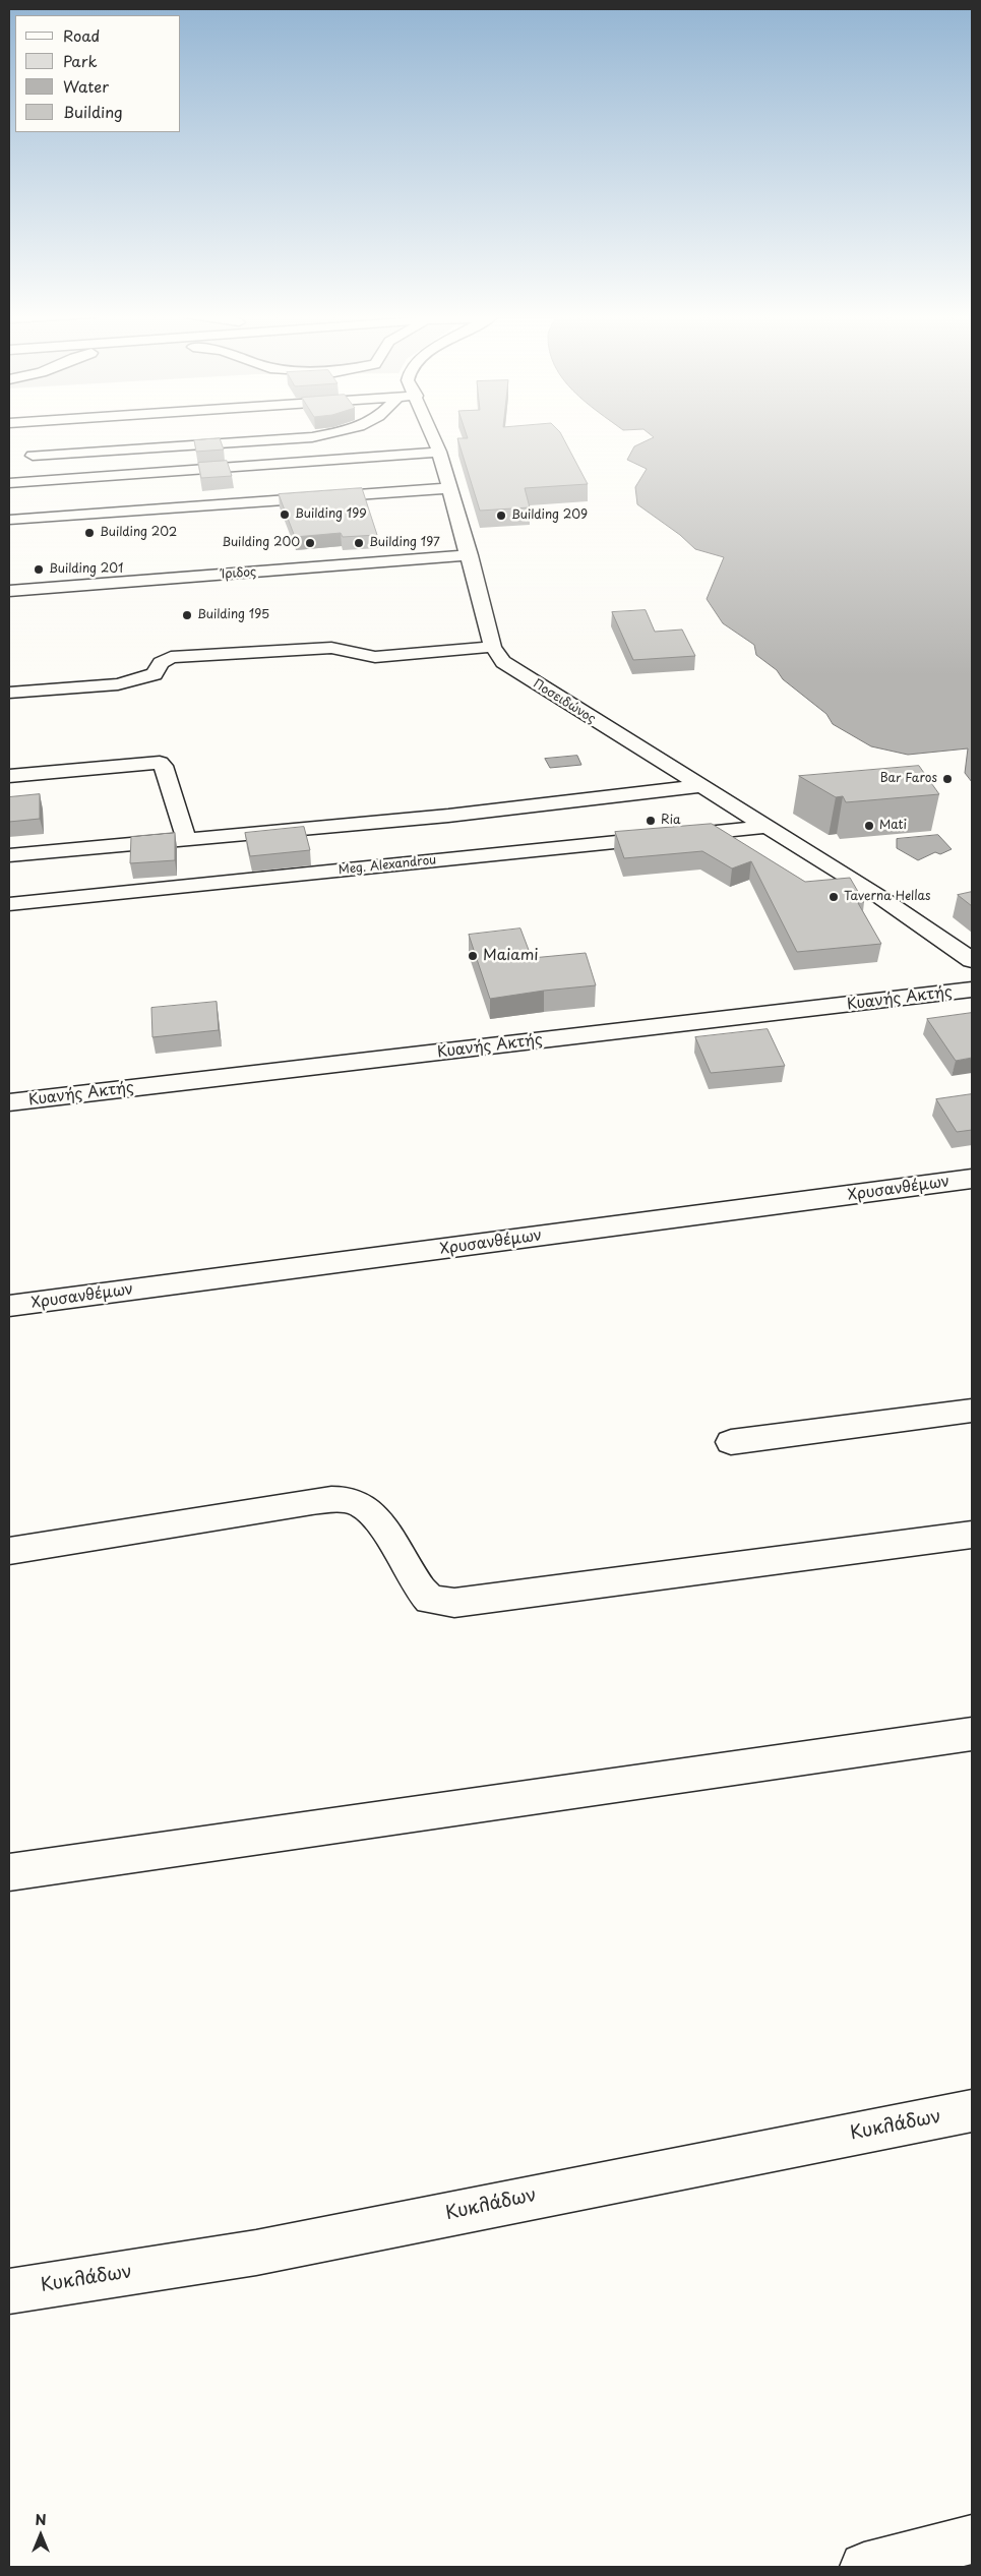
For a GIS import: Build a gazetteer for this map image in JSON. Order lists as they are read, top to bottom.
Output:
{
  "streets": {
    "street": [
      "Ίριδος",
      "Ποσειδώνος",
      "Meg. Alexandrou",
      "Κυανής Ακτής",
      "Χρυσανθέμων",
      "Κυκλάδων"
    ]
  },
  "crossings": [
    ["Ίριδος", "Ποσειδώνος"],
    ["Ποσειδώνος", "Meg. Alexandrou"]
  ],
  "places": [
    "Building 199",
    "Building 209",
    "Building 202",
    "Building 200",
    "Building 197",
    "Building 201",
    "Building 195",
    "Bar Faros",
    "Ria",
    "Mati",
    "Taverna Hellas",
    "Maiami"
  ],
  "legend": [
    "Road",
    "Park",
    "Water",
    "Building"
  ],
  "north": "top"
}
